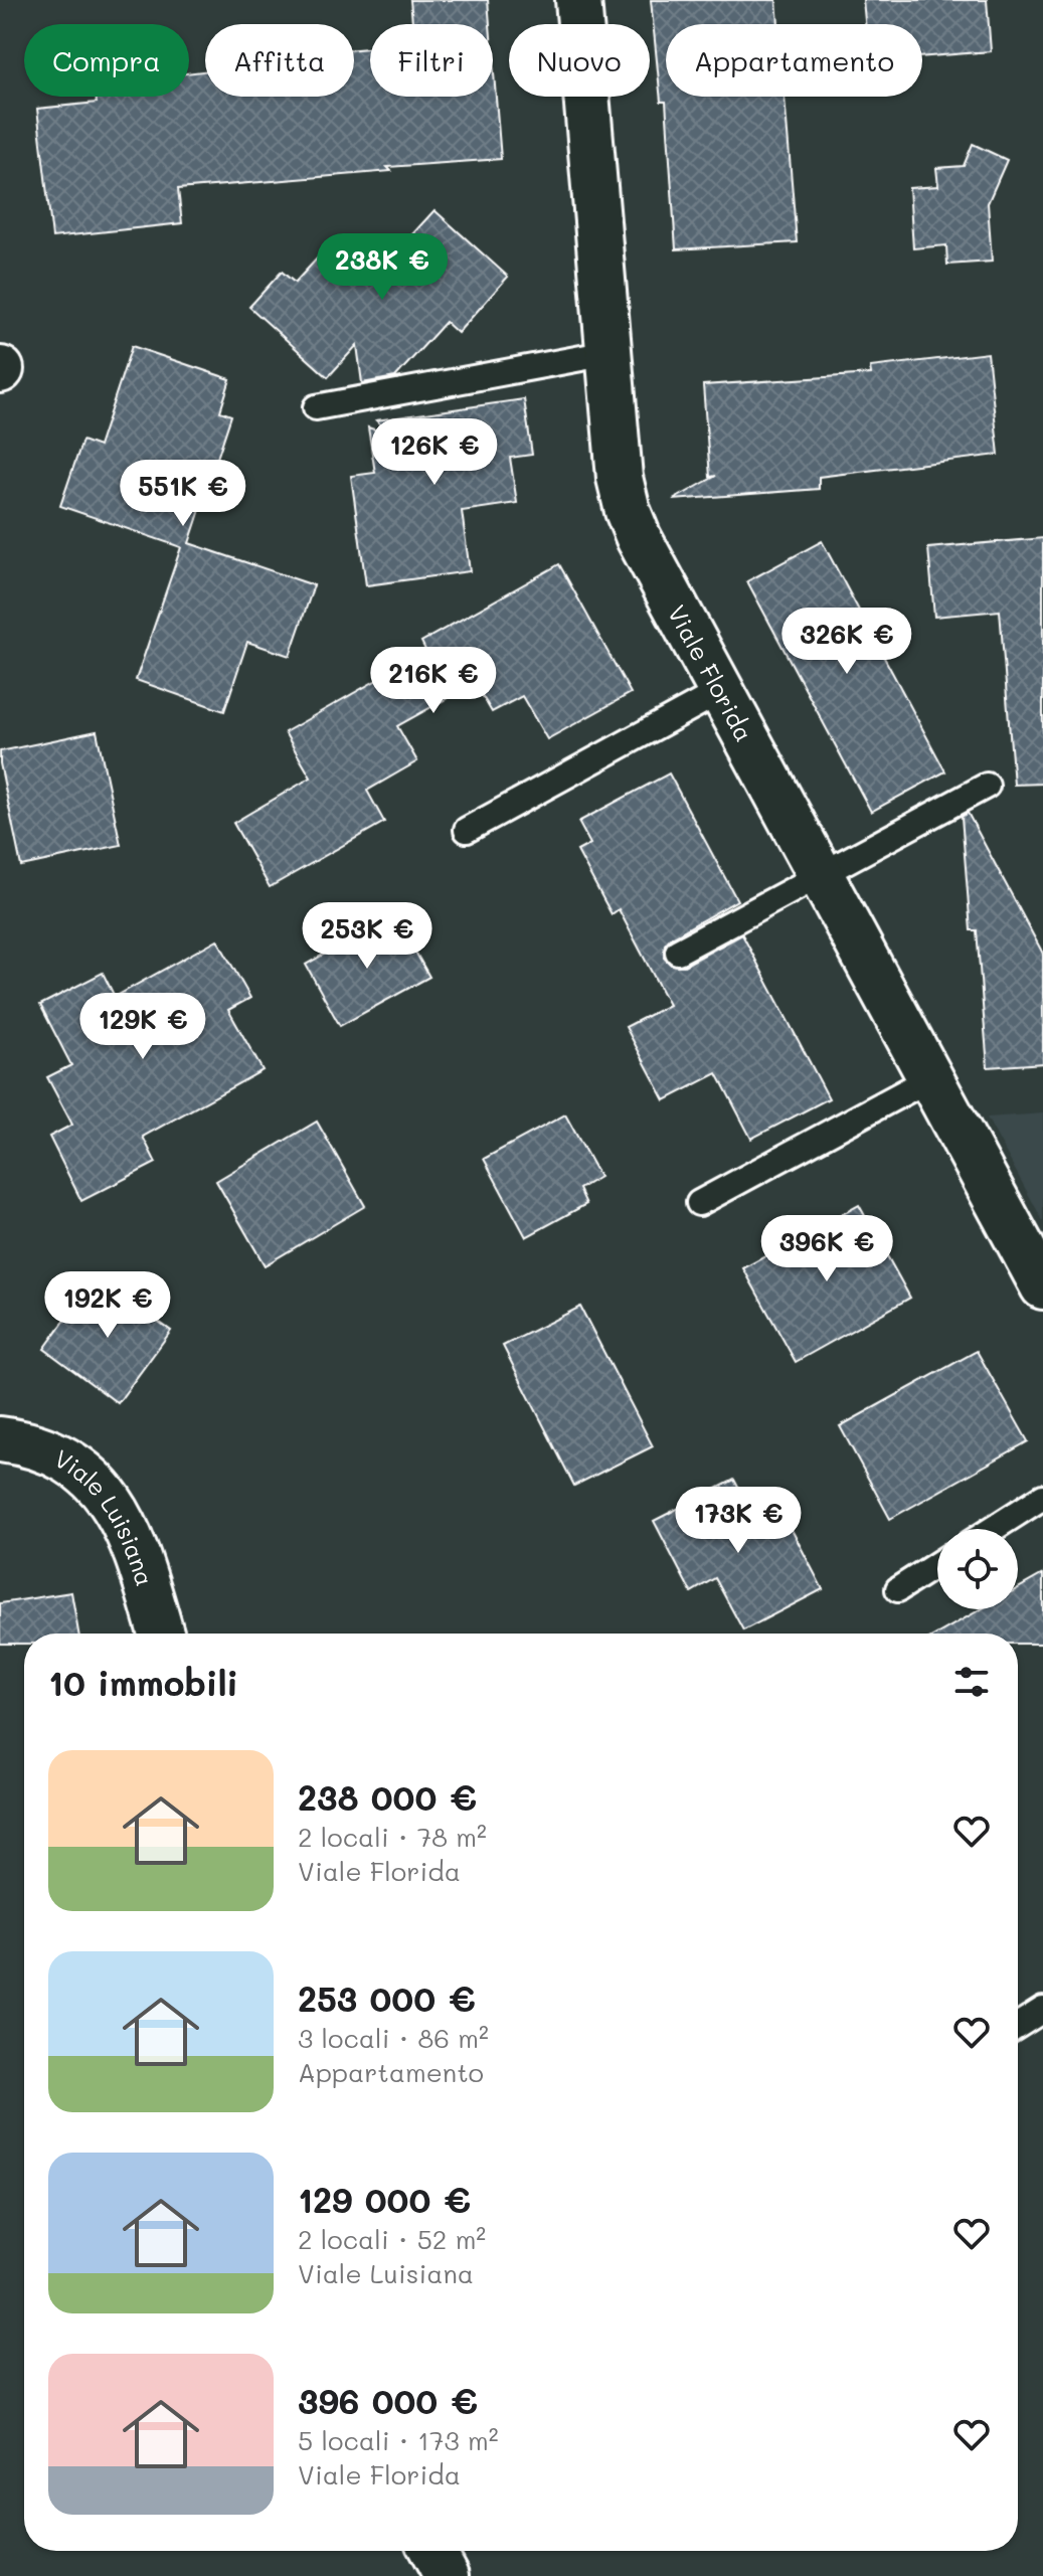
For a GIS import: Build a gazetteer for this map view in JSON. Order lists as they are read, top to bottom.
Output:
{
  "streets": {
    "street": ["Viale Florida", "Viale Luisiana"]
  },
  "page": {
    "chip": [
      "Compra",
      "Affitta",
      "Filtri",
      "Nuovo",
      "Appartamento"
    ],
    "price": [
      "238K €",
      "126K €",
      "551K €",
      "326K €",
      "216K €",
      "253K €",
      "129K €",
      "396K €",
      "192K €",
      "173K €"
    ],
    "heading": "10 immobili",
    "list": [
      {
        "name": "238 000 €",
        "note": "2 locali · 78 m² · Viale Florida"
      },
      {
        "name": "253 000 €",
        "note": "3 locali · 86 m² · Appartamento"
      },
      {
        "name": "129 000 €",
        "note": "2 locali · 52 m² · Viale Luisiana"
      },
      {
        "name": "396 000 €",
        "note": "5 locali · 173 m² · Viale Florida"
      }
    ]
  }
}
